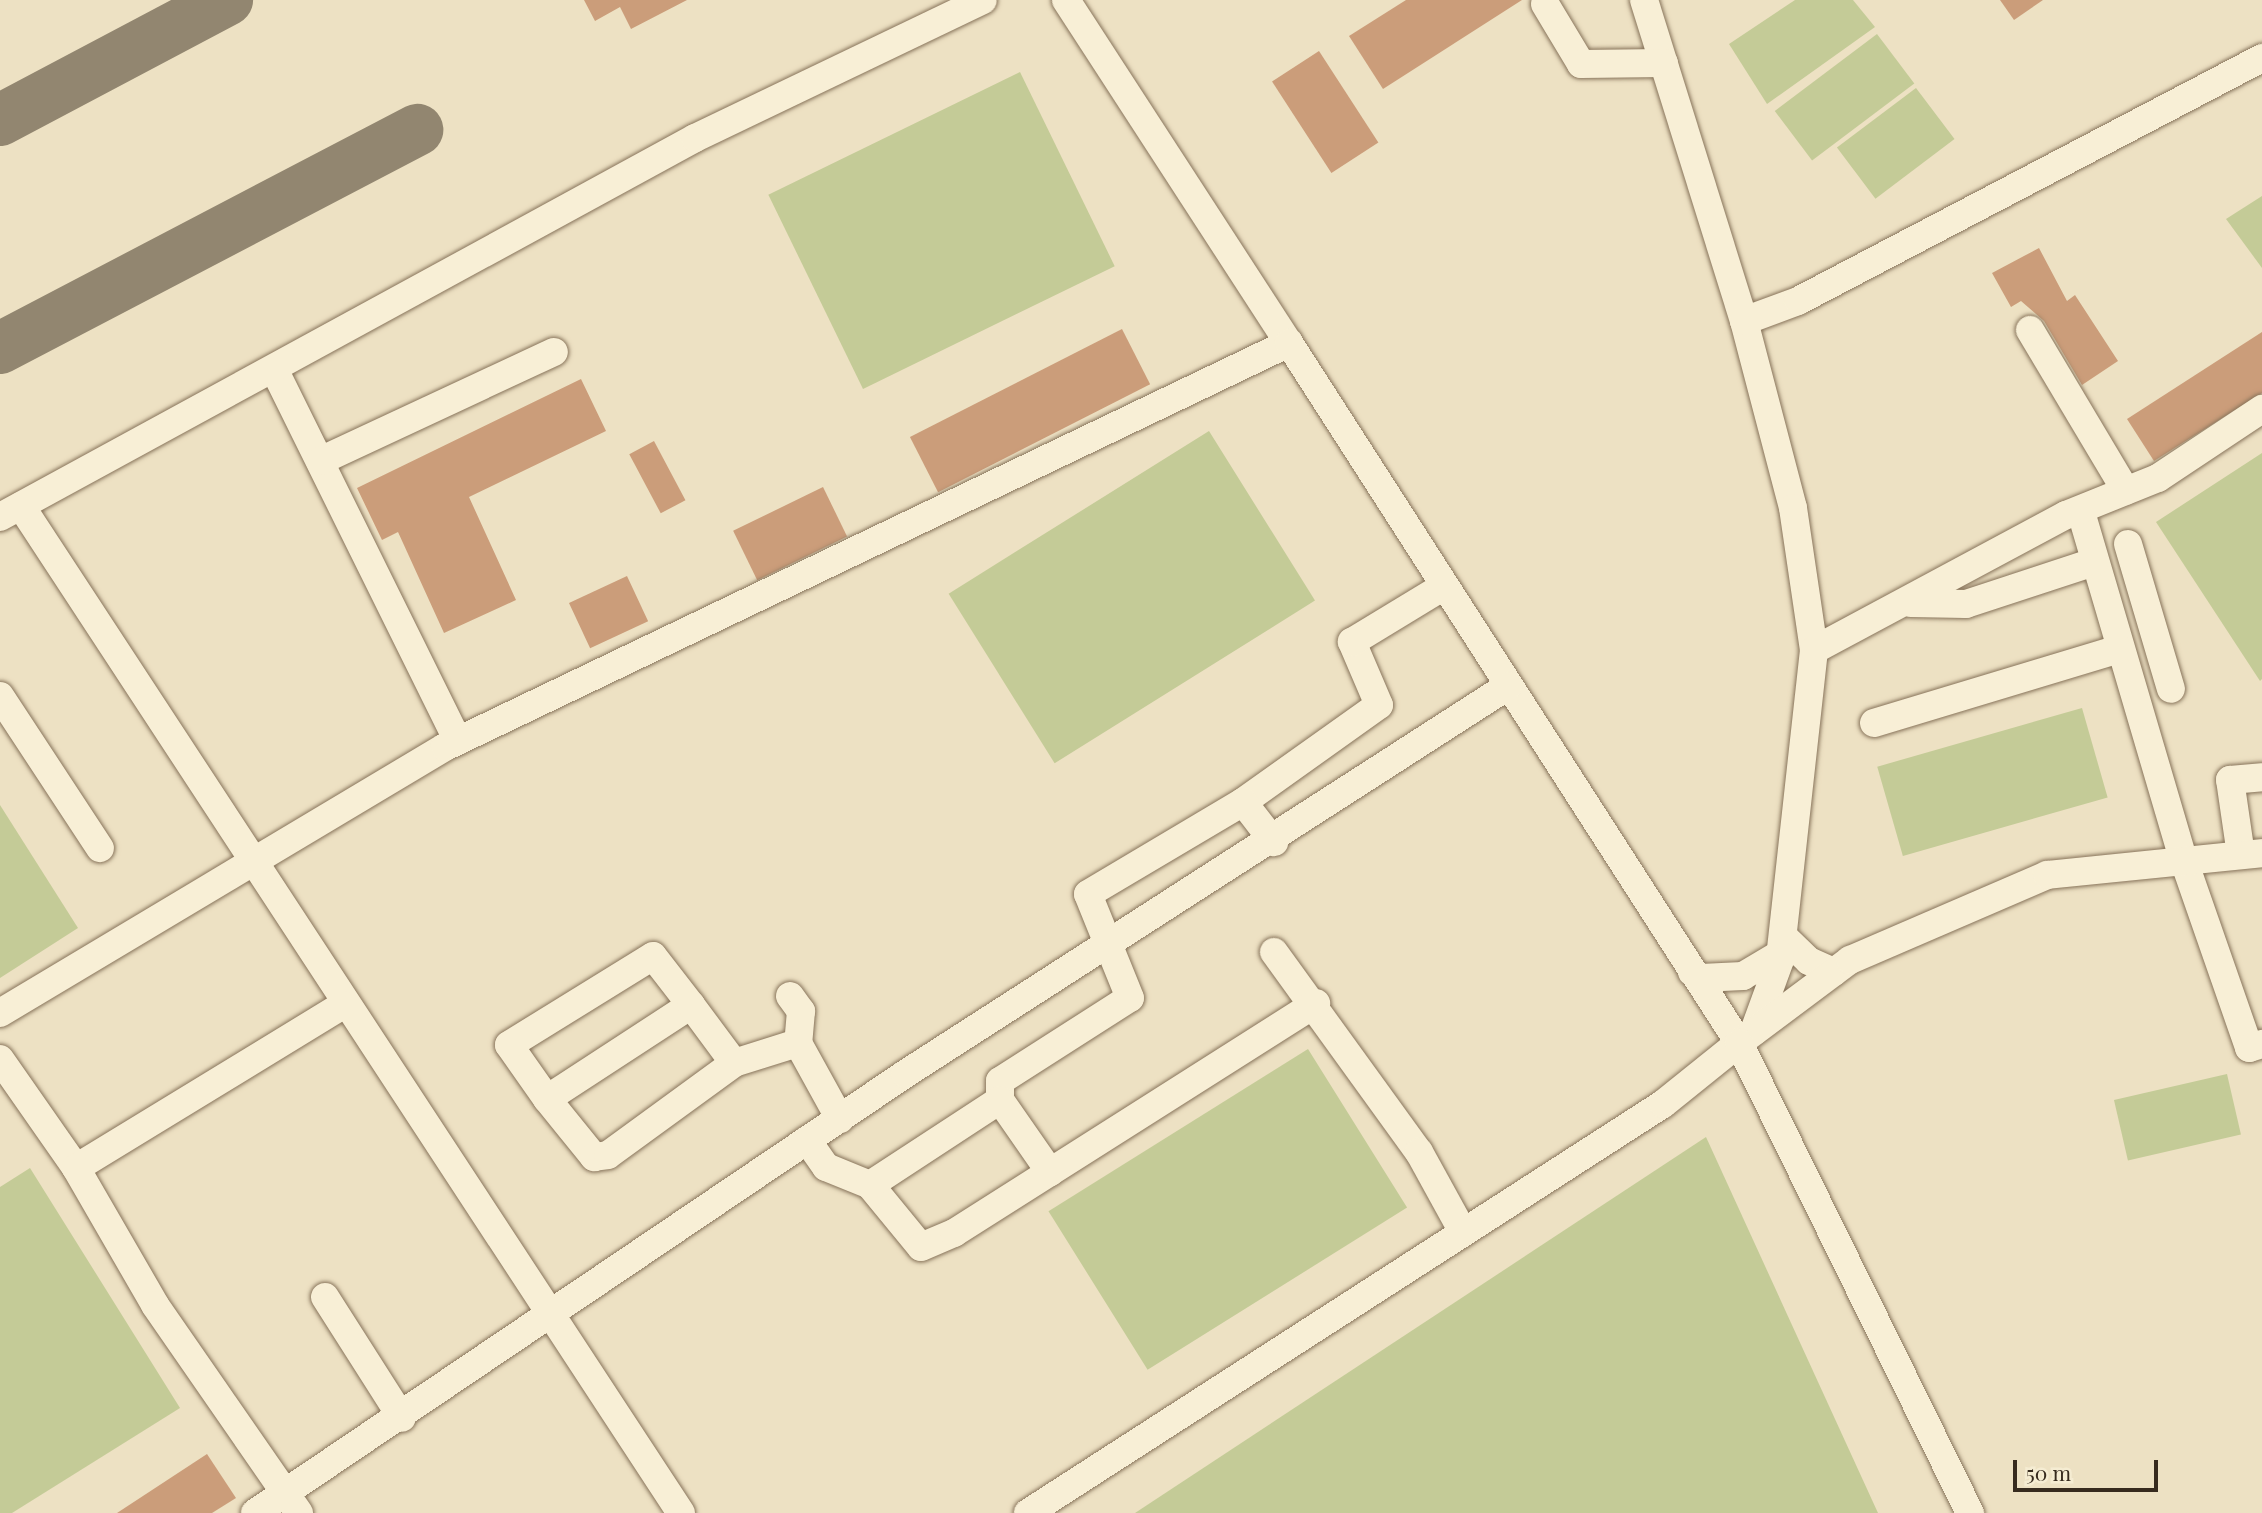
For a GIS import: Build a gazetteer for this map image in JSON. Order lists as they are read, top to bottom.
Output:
{
  "scale_bar": "50 m"
}
